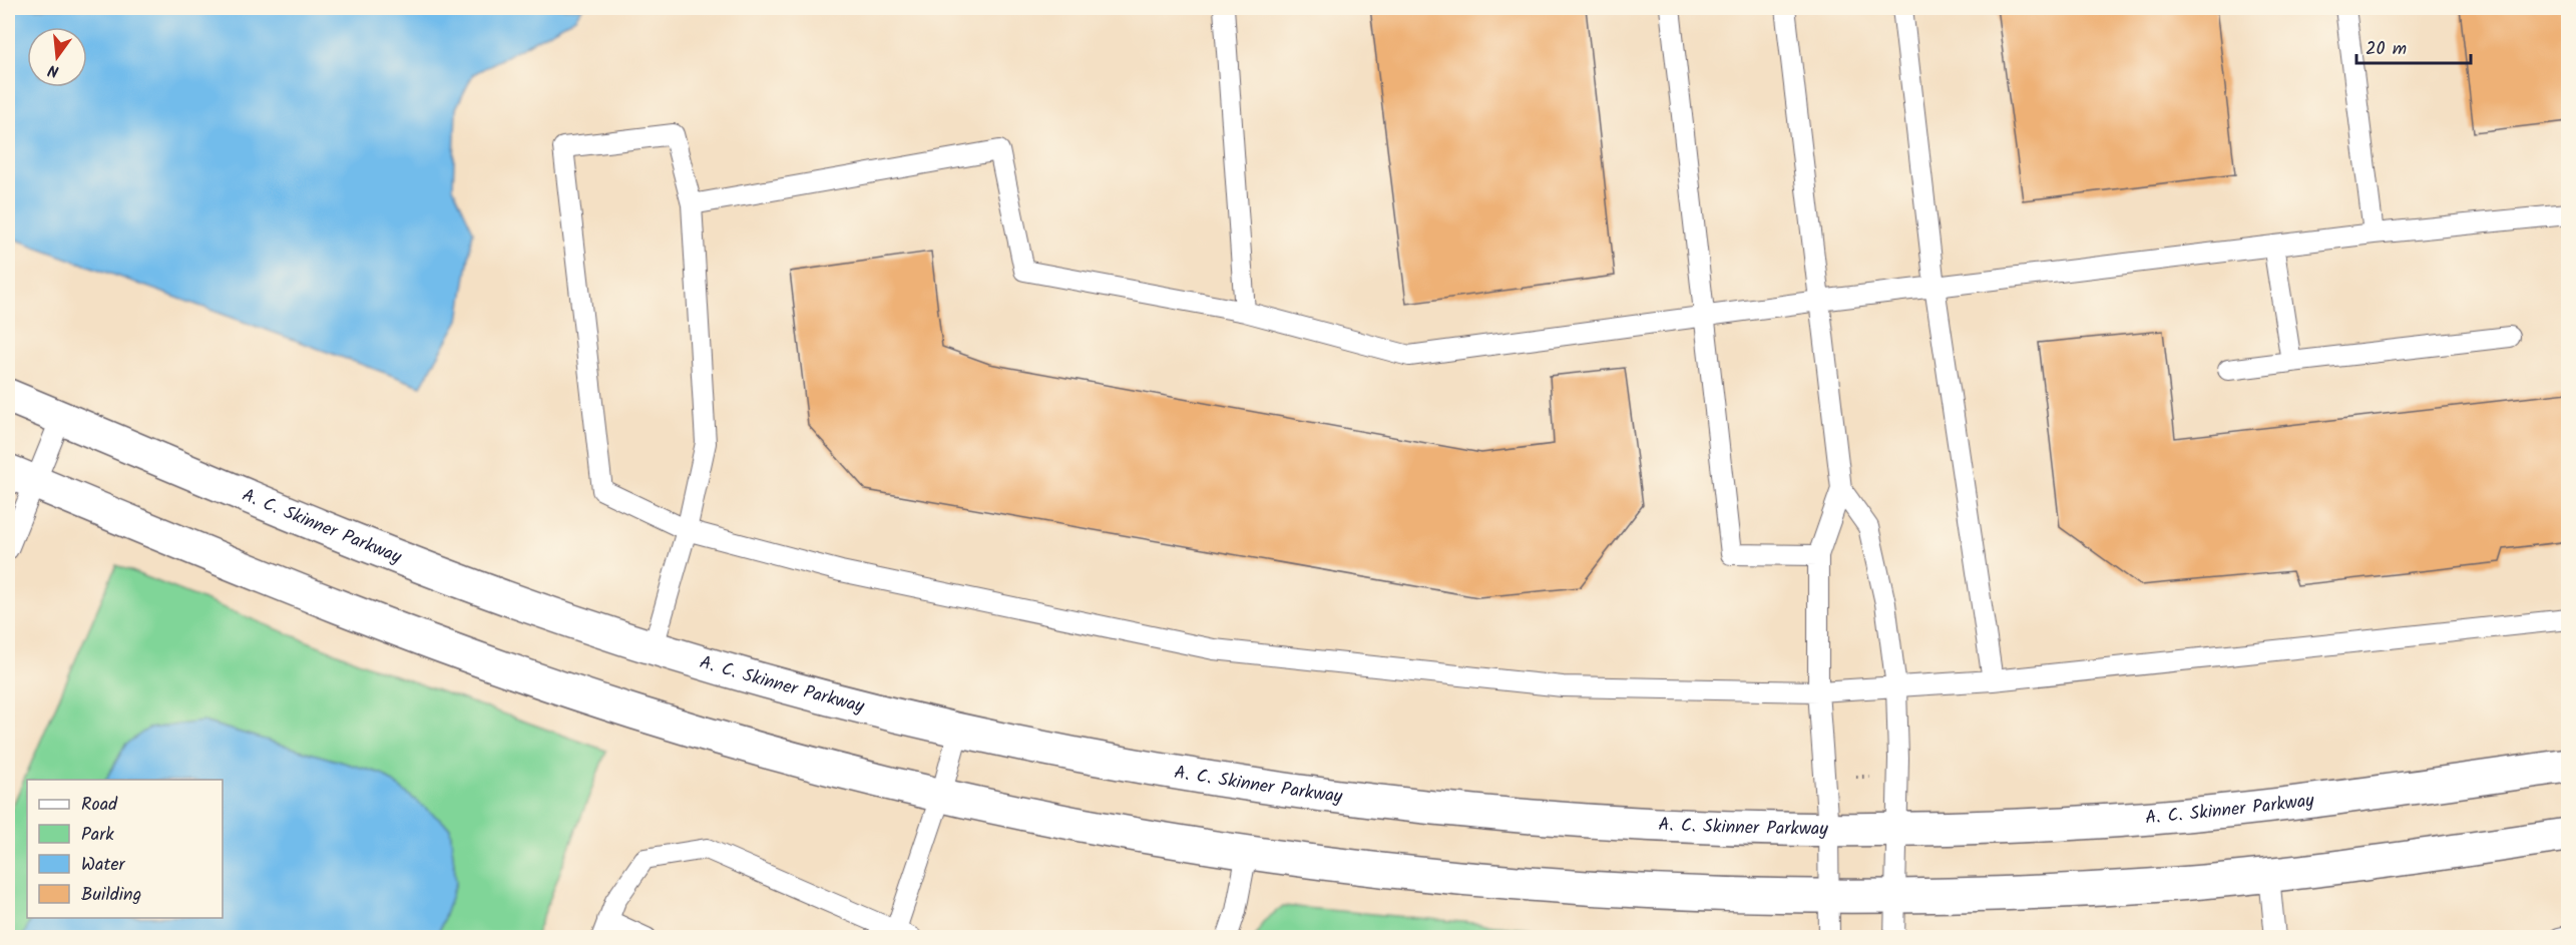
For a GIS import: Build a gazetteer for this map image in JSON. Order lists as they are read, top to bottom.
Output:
{
  "streets": {
    "main road": ["A. C. Skinner Parkway"]
  },
  "legend": [
    "Road",
    "Park",
    "Water",
    "Building"
  ],
  "scale_bar": "20 m",
  "north": "bottom"
}
